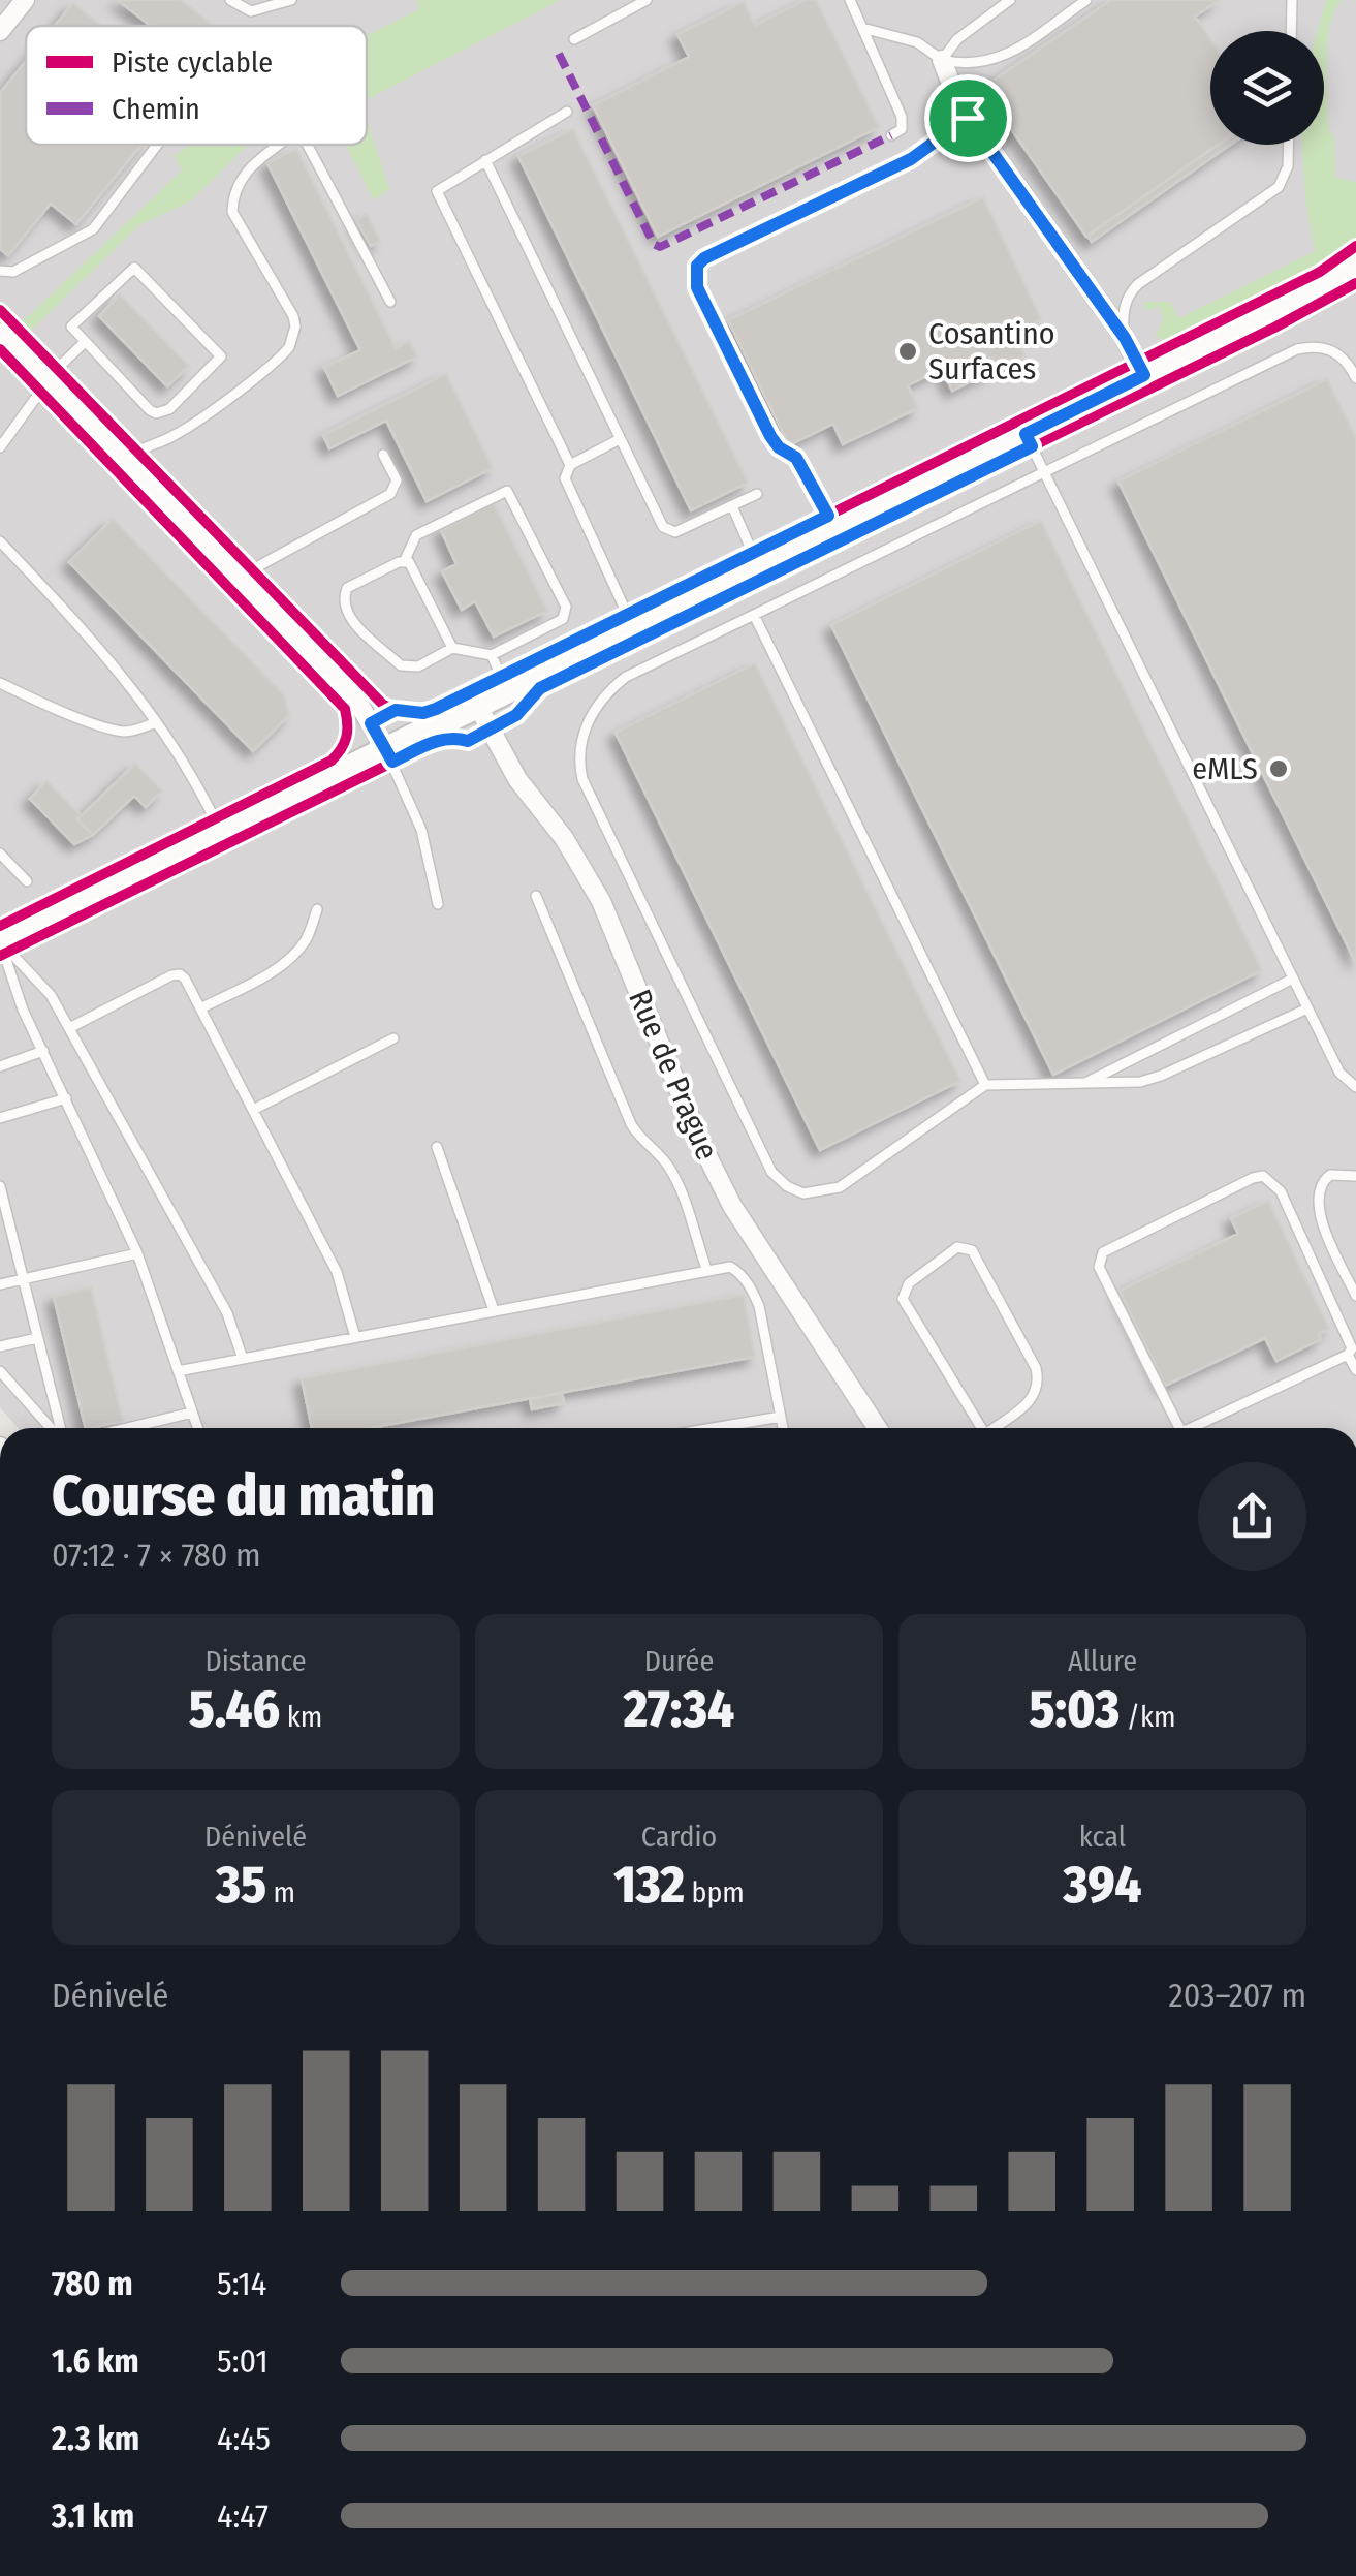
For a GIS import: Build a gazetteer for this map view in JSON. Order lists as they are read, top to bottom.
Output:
{
  "streets": {
    "street": ["Rue de Prague"]
  },
  "places": ["Cosantino Surfaces", "eMLS"],
  "legend": ["Piste cyclable", "Chemin"],
  "page": {
    "heading": ["Course du matin", "07:12 · 7 × 780 m"],
    "stats": [
      ["Distance", "5.46 km"],
      ["Durée", "27:34"],
      ["Allure", "5:03 /km"],
      ["Dénivelé", "35 m"],
      ["Cardio", "132 bpm"],
      ["kcal", "394"]
    ],
    "chart": ["Dénivelé", "203–207 m"],
    "list": [
      {
        "name": "780 m",
        "note": "5:14"
      },
      {
        "name": "1.6 km",
        "note": "5:01"
      },
      {
        "name": "2.3 km",
        "note": "4:45"
      },
      {
        "name": "3.1 km",
        "note": "4:47"
      }
    ]
  }
}
